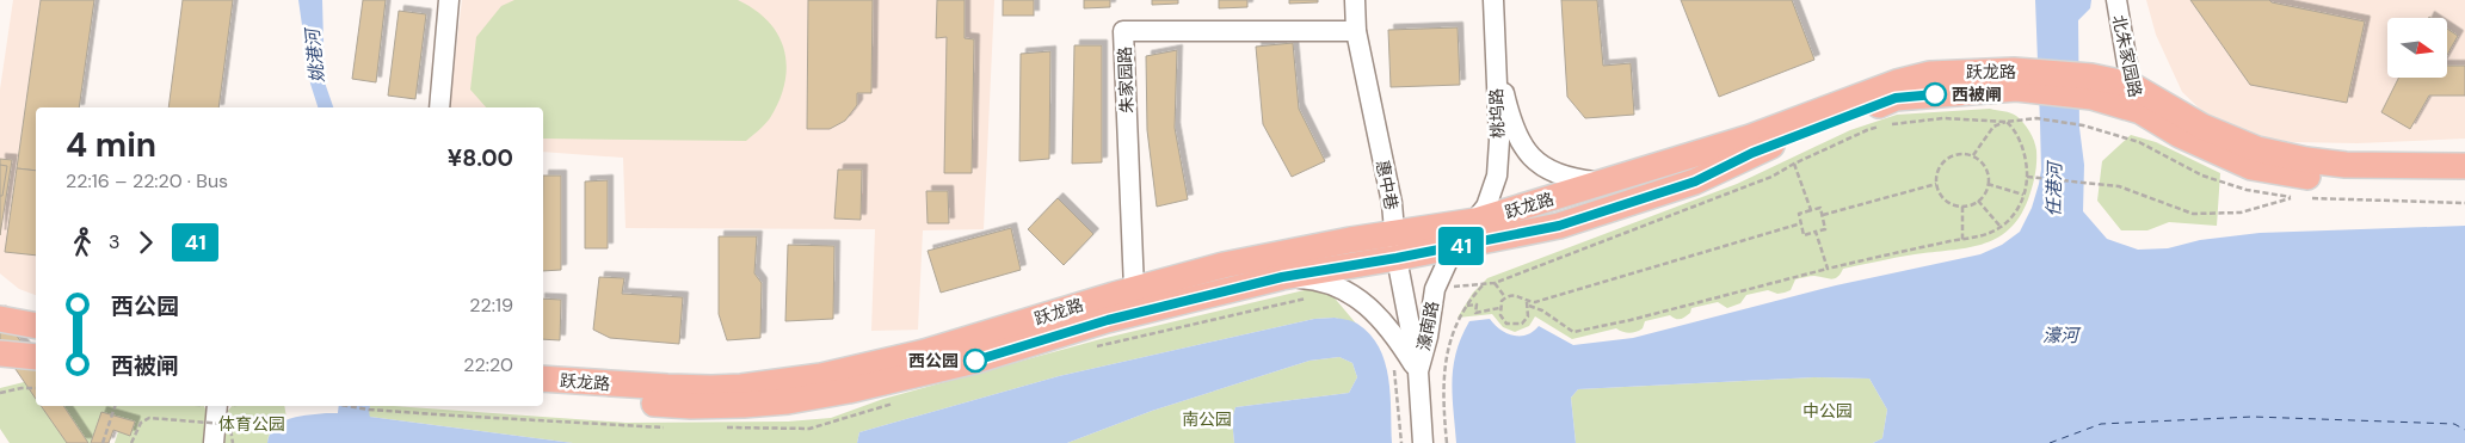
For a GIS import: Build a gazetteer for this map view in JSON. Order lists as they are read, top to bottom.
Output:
{
  "streets": {
    "main road": ["跃龙路"],
    "street": [
      "北朱家园路",
      "朱家园路",
      "桃坞路",
      "惠中巷",
      "濠南路"
    ]
  },
  "crossings": [
    ["北朱家园路", "跃龙路"],
    ["跃龙路", "朱家园路"],
    ["跃龙路", "桃坞路"],
    ["跃龙路", "惠中巷"],
    ["跃龙路", "濠南路"],
    ["朱家园路", "惠中巷"],
    ["桃坞路", "濠南路"],
    ["惠中巷", "濠南路"]
  ],
  "water": ["姚港河", "任港河", "濠河"],
  "parks": ["中公园", "南公园", "体育公园"],
  "places": ["西被闸", "西公园"],
  "lines": ["bus line 41"],
  "north": "right",
  "page": {
    "on_map": "41",
    "heading": ["4 min", "22:16 – 22:20 · Bus", "¥8.00"],
    "legs": ["3", "41"],
    "list": [
      {
        "name": "西公园",
        "value": "22:19"
      },
      {
        "name": "西被闸",
        "value": "22:20"
      }
    ]
  }
}
